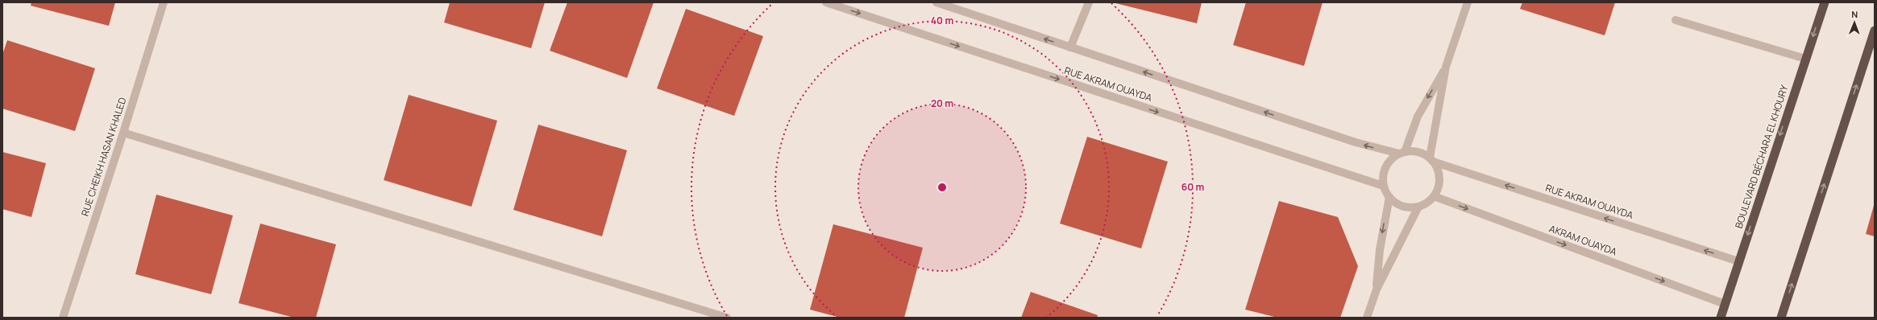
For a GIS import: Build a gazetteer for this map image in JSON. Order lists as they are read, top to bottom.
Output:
{
  "streets": {
    "highway": ["BOULEVARD BÉCHARA EL KHOURY"],
    "street": ["RUE AKRAM OUAYDA", "RUE CHEIKH HASAN KHALED", "AKRAM OUAYDA"]
  },
  "crossings": [
    ["RUE AKRAM OUAYDA", "BOULEVARD BÉCHARA EL KHOURY"],
    ["RUE AKRAM OUAYDA", "AKRAM OUAYDA"],
    ["BOULEVARD BÉCHARA EL KHOURY", "AKRAM OUAYDA"]
  ],
  "one_way": ["AKRAM OUAYDA"],
  "north": "top",
  "rings": ["40 m", "20 m", "60 m"]
}
